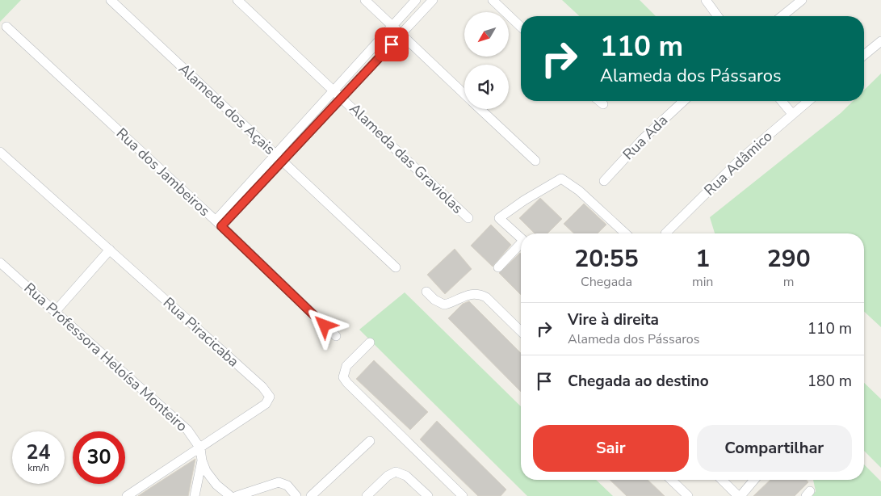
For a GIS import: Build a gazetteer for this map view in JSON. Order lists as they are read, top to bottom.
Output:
{
  "streets": {
    "street": [
      "Alameda dos Açais",
      "Rua Ada",
      "Alameda das Graviolas",
      "Rua Adâmico",
      "Rua dos Jambeiros",
      "Rua Piracicaba",
      "Rua Professora Heloísa Monteiro"
    ]
  },
  "crossings": [
    ["Rua Piracicaba", "Rua Professora Heloísa Monteiro"]
  ],
  "north": "bottom left",
  "page": {
    "turn": ["110 m", "Alameda dos Pássaros"],
    "eta": [
      "20:55",
      "Chegada",
      "1",
      "min",
      "290",
      "m"
    ],
    "list": [
      {
        "name": "Vire à direita",
        "note": "Alameda dos Pássaros",
        "value": "110 m"
      },
      {
        "name": "Chegada ao destino",
        "value": "180 m"
      }
    ],
    "buttons": ["Sair", "Compartilhar"],
    "speed": "24 km/h",
    "limit": "30"
  }
}
